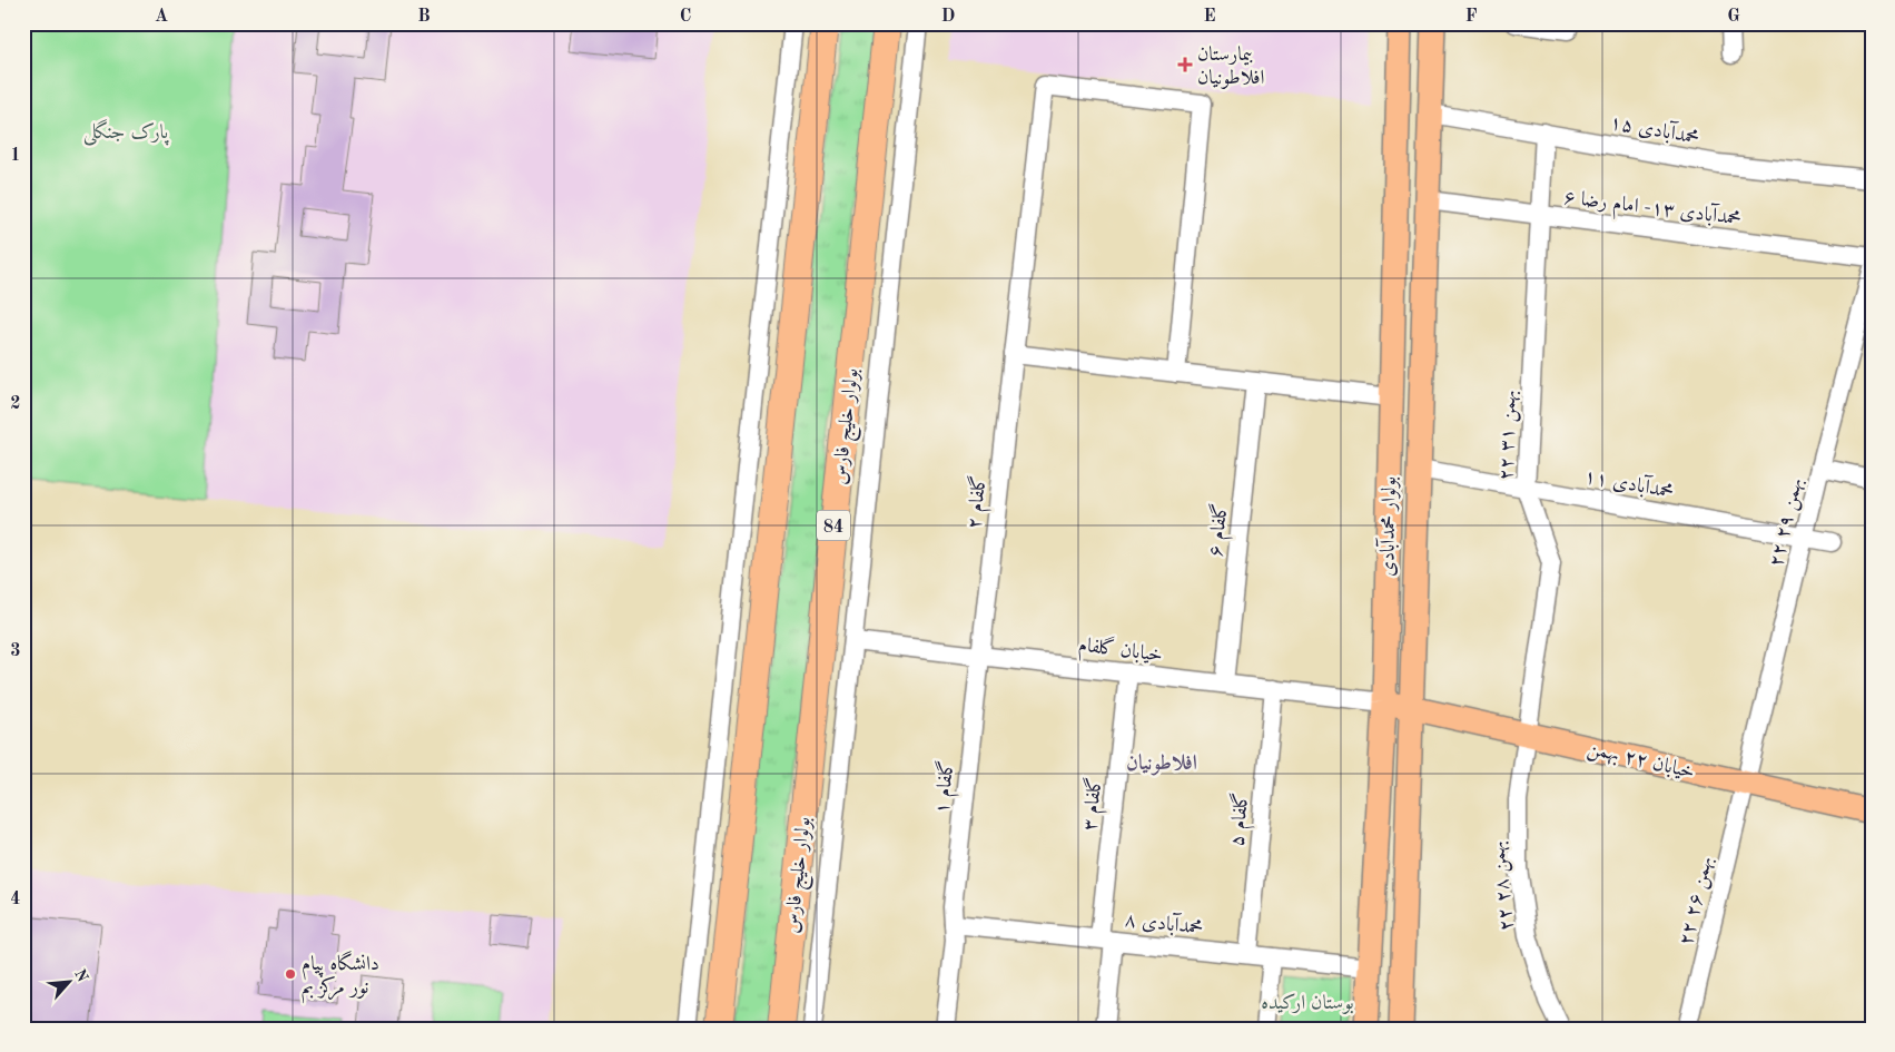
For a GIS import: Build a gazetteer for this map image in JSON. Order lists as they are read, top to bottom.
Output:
{
  "streets": {
    "highway": ["بولوار خلیج فارس", "84"],
    "main road": ["بولوار محمدآبادی", "خیابان ۲۲ بهمن"],
    "street": [
      "محمدآبادی ۱۵",
      "محمدآبادی ۱۳- امام رضا ۶",
      "۲۲ بهمن ۳۱",
      "محمدآبادی ۱۱",
      "گلفام ۲",
      "۲۲ بهمن ۲۹",
      "گلفام ۶",
      "خیابان گلفام",
      "گلفام ۱",
      "گلفام ۳",
      "گلفام ۵",
      "۲۲ بهمن ۲۸",
      "۲۲ بهمن ۲۶",
      "محمدآبادی ۸"
    ]
  },
  "crossings": [
    ["محمدآبادی ۱۵", "۲۲ بهمن ۳۱"],
    ["محمدآبادی ۱۵", "بولوار محمدآبادی"],
    ["محمدآبادی ۱۳- امام رضا ۶", "۲۲ بهمن ۳۱"],
    ["محمدآبادی ۱۳- امام رضا ۶", "بولوار محمدآبادی"],
    ["۲۲ بهمن ۳۱", "محمدآبادی ۱۱"],
    ["۲۲ بهمن ۳۱", "خیابان ۲۲ بهمن"],
    ["۲۲ بهمن ۳۱", "۲۲ بهمن ۲۸"],
    ["محمدآبادی ۱۱", "۲۲ بهمن ۲۹"],
    ["محمدآبادی ۱۱", "بولوار محمدآبادی"],
    ["گلفام ۲", "خیابان گلفام"],
    ["گلفام ۲", "گلفام ۱"],
    ["۲۲ بهمن ۲۹", "خیابان ۲۲ بهمن"],
    ["۲۲ بهمن ۲۹", "۲۲ بهمن ۲۶"],
    ["بولوار محمدآبادی", "خیابان گلفام"],
    ["بولوار محمدآبادی", "خیابان ۲۲ بهمن"],
    ["بولوار محمدآبادی", "محمدآبادی ۸"],
    ["گلفام ۶", "خیابان گلفام"],
    ["خیابان گلفام", "خیابان ۲۲ بهمن"],
    ["خیابان گلفام", "گلفام ۱"],
    ["خیابان گلفام", "گلفام ۳"],
    ["خیابان گلفام", "گلفام ۵"],
    ["خیابان ۲۲ بهمن", "۲۲ بهمن ۲۸"],
    ["خیابان ۲۲ بهمن", "۲۲ بهمن ۲۶"],
    ["گلفام ۱", "محمدآبادی ۸"],
    ["گلفام ۳", "محمدآبادی ۸"],
    ["گلفام ۵", "محمدآبادی ۸"]
  ],
  "districts": ["افلاطونیان"],
  "parks": ["پارک جنگلی", "بوستان ارکیده"],
  "places": {
    "health": ["بیمارستان افلاطونیان"],
    "other": ["دانشگاه پیام نور مرکز بم"]
  },
  "north": "top right",
  "grid": {
    "columns": [
      "A",
      "B",
      "C",
      "D",
      "E",
      "F",
      "G"
    ],
    "rows": [
      "1",
      "2",
      "3",
      "4"
    ]
  }
}
